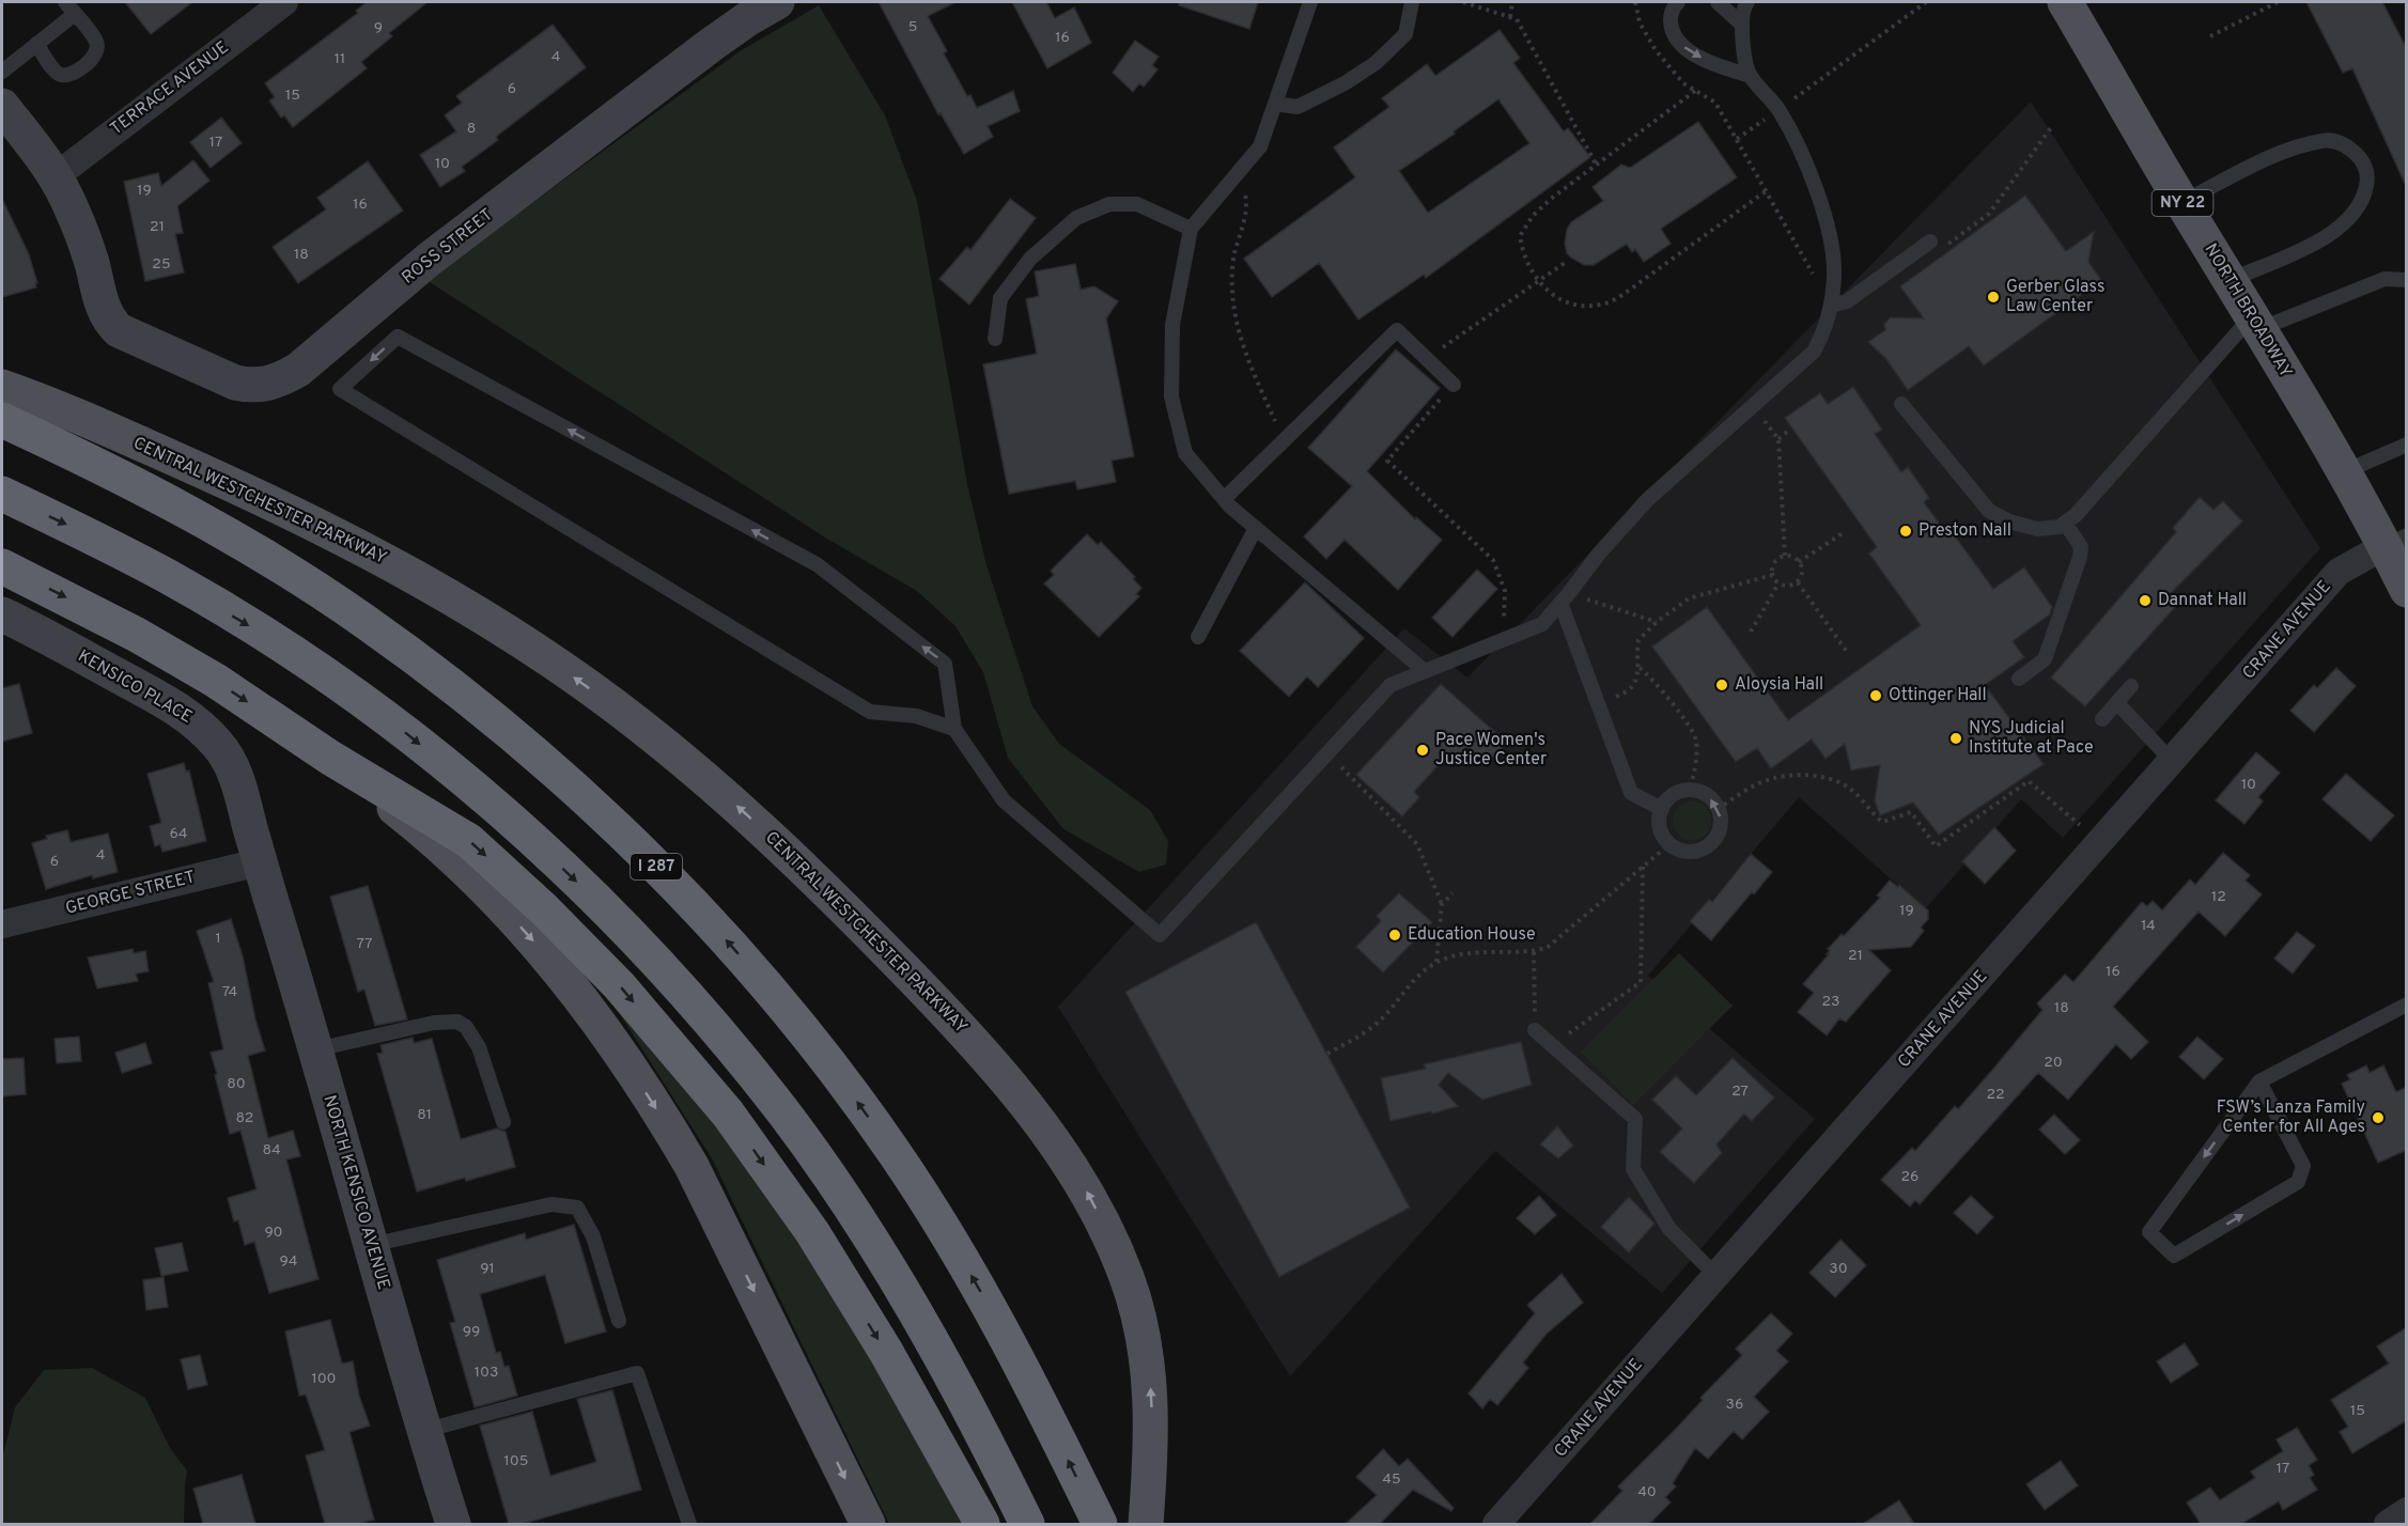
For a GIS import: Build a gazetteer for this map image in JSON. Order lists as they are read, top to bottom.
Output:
{
  "streets": {
    "highway": ["I 287"],
    "main road": ["NY 22", "NORTH BROADWAY", "CENTRAL WESTCHESTER PARKWAY"],
    "street": [
      "TERRACE AVENUE",
      "ROSS STREET",
      "CRANE AVENUE",
      "KENSICO PLACE",
      "GEORGE STREET",
      "NORTH KENSICO AVENUE"
    ]
  },
  "crossings": [
    ["TERRACE AVENUE", "ROSS STREET"],
    ["NORTH BROADWAY", "CRANE AVENUE"],
    ["KENSICO PLACE", "GEORGE STREET"],
    ["KENSICO PLACE", "NORTH KENSICO AVENUE"],
    ["GEORGE STREET", "NORTH KENSICO AVENUE"]
  ],
  "places": [
    "Gerber Glass Law Center",
    "Preston Nall",
    "Dannat Hall",
    "Aloysia Hall",
    "Ottinger Hall",
    "NYS Judicial Institute at Pace",
    "Pace Women's Justice Center",
    "Education House",
    "FSW’s Lanza Family Center for All Ages"
  ],
  "house_numbers": [
    "5",
    "9",
    "16",
    "4",
    "11",
    "6",
    "15",
    "8",
    "17",
    "10",
    "19",
    "16",
    "21",
    "18",
    "25",
    "10",
    "64",
    "4",
    "6",
    "12",
    "19",
    "14",
    "1",
    "77",
    "21",
    "16",
    "74",
    "23",
    "18",
    "20",
    "80",
    "27",
    "22",
    "81",
    "82",
    "84",
    "26",
    "90",
    "94",
    "91",
    "30",
    "99",
    "103",
    "100",
    "36",
    "15",
    "105",
    "17",
    "45",
    "40"
  ]
}
